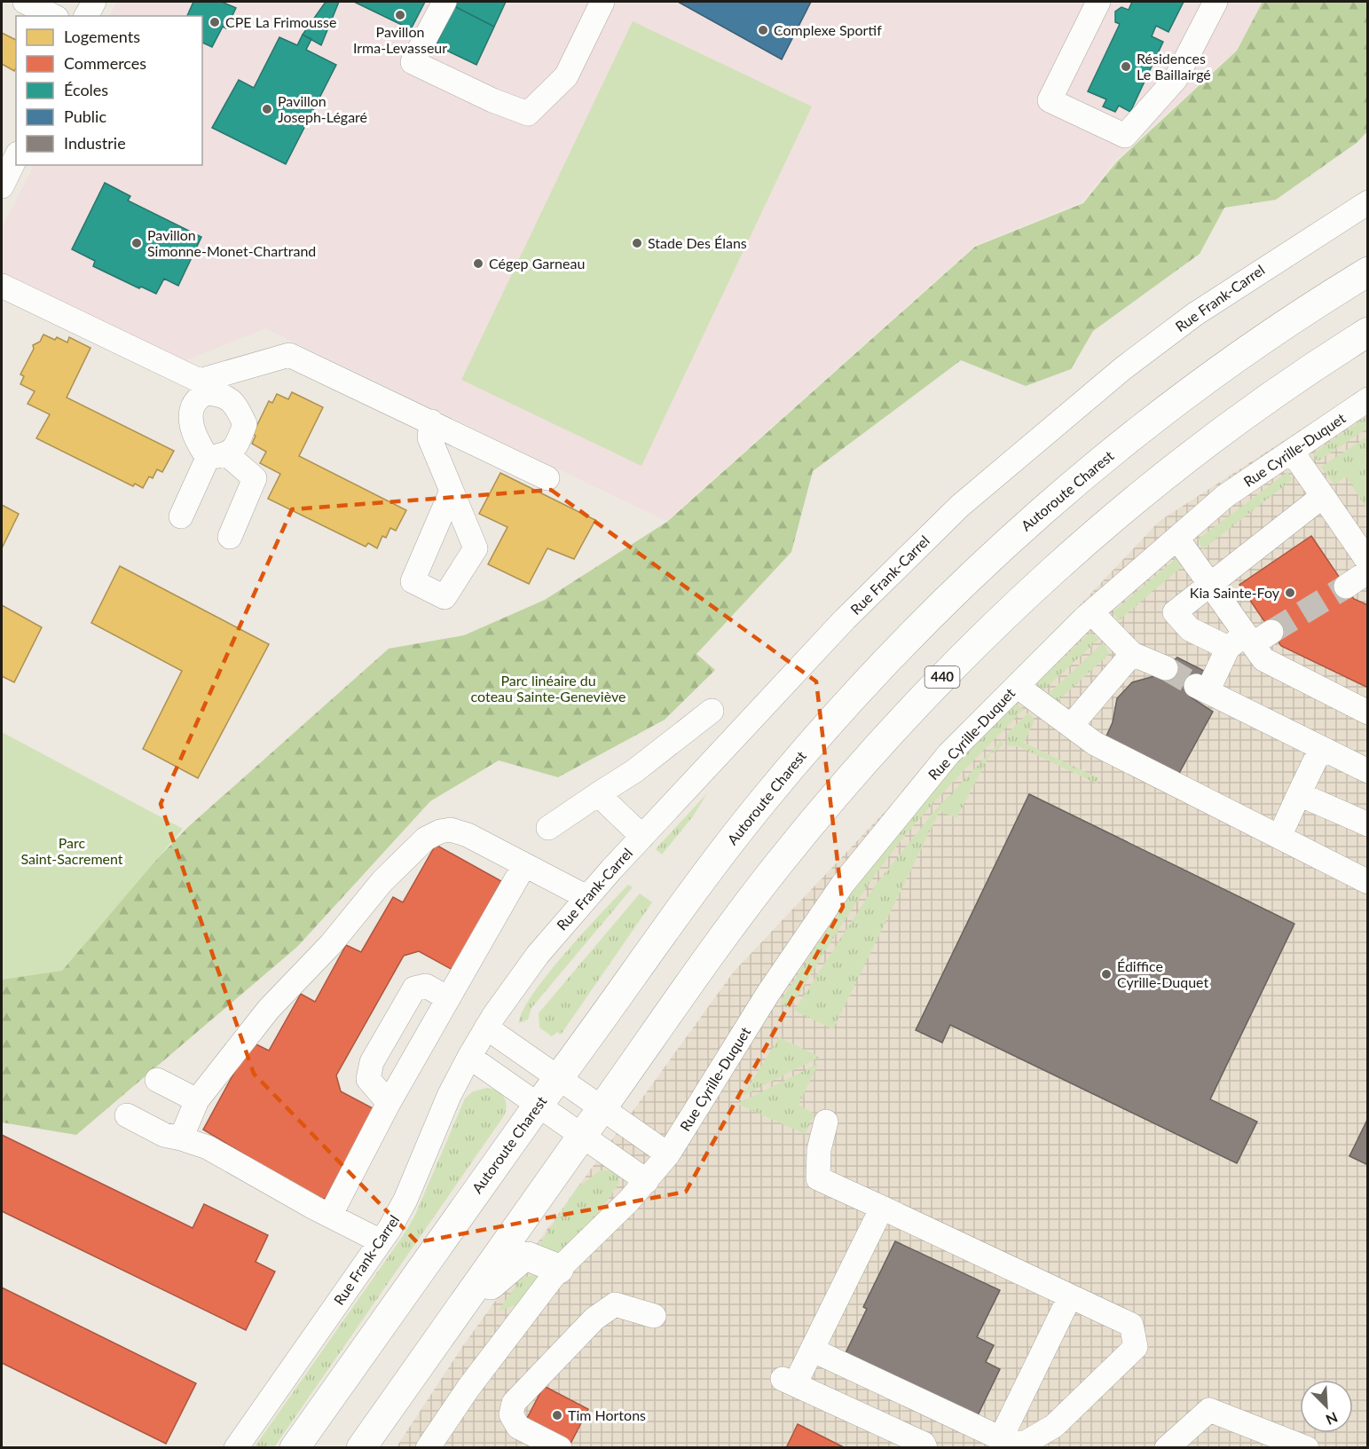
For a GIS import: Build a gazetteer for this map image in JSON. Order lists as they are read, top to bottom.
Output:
{
  "streets": {
    "main road": ["Autoroute Charest", "440"],
    "street": ["Rue Frank-Carrel", "Rue Cyrille-Duquet"]
  },
  "parks": ["Parc linéaire du coteau Sainte-Geneviève", "Parc Saint-Sacrement"],
  "places": [
    "Pavillon Irma-Levasseur",
    "CPE La Frimousse",
    "Complexe Sportif",
    "Résidences Le Baillairgé",
    "Pavillon Joseph-Légaré",
    "Pavillon Simonne-Monet-Chartrand",
    "Stade Des Élans",
    "Cégep Garneau",
    "Kia Sainte-Foy",
    "Édiffice Cyrille-Duquet",
    "Tim Hortons"
  ],
  "legend": [
    "Logements",
    "Commerces",
    "Écoles",
    "Public",
    "Industrie"
  ],
  "north": "bottom right"
}
